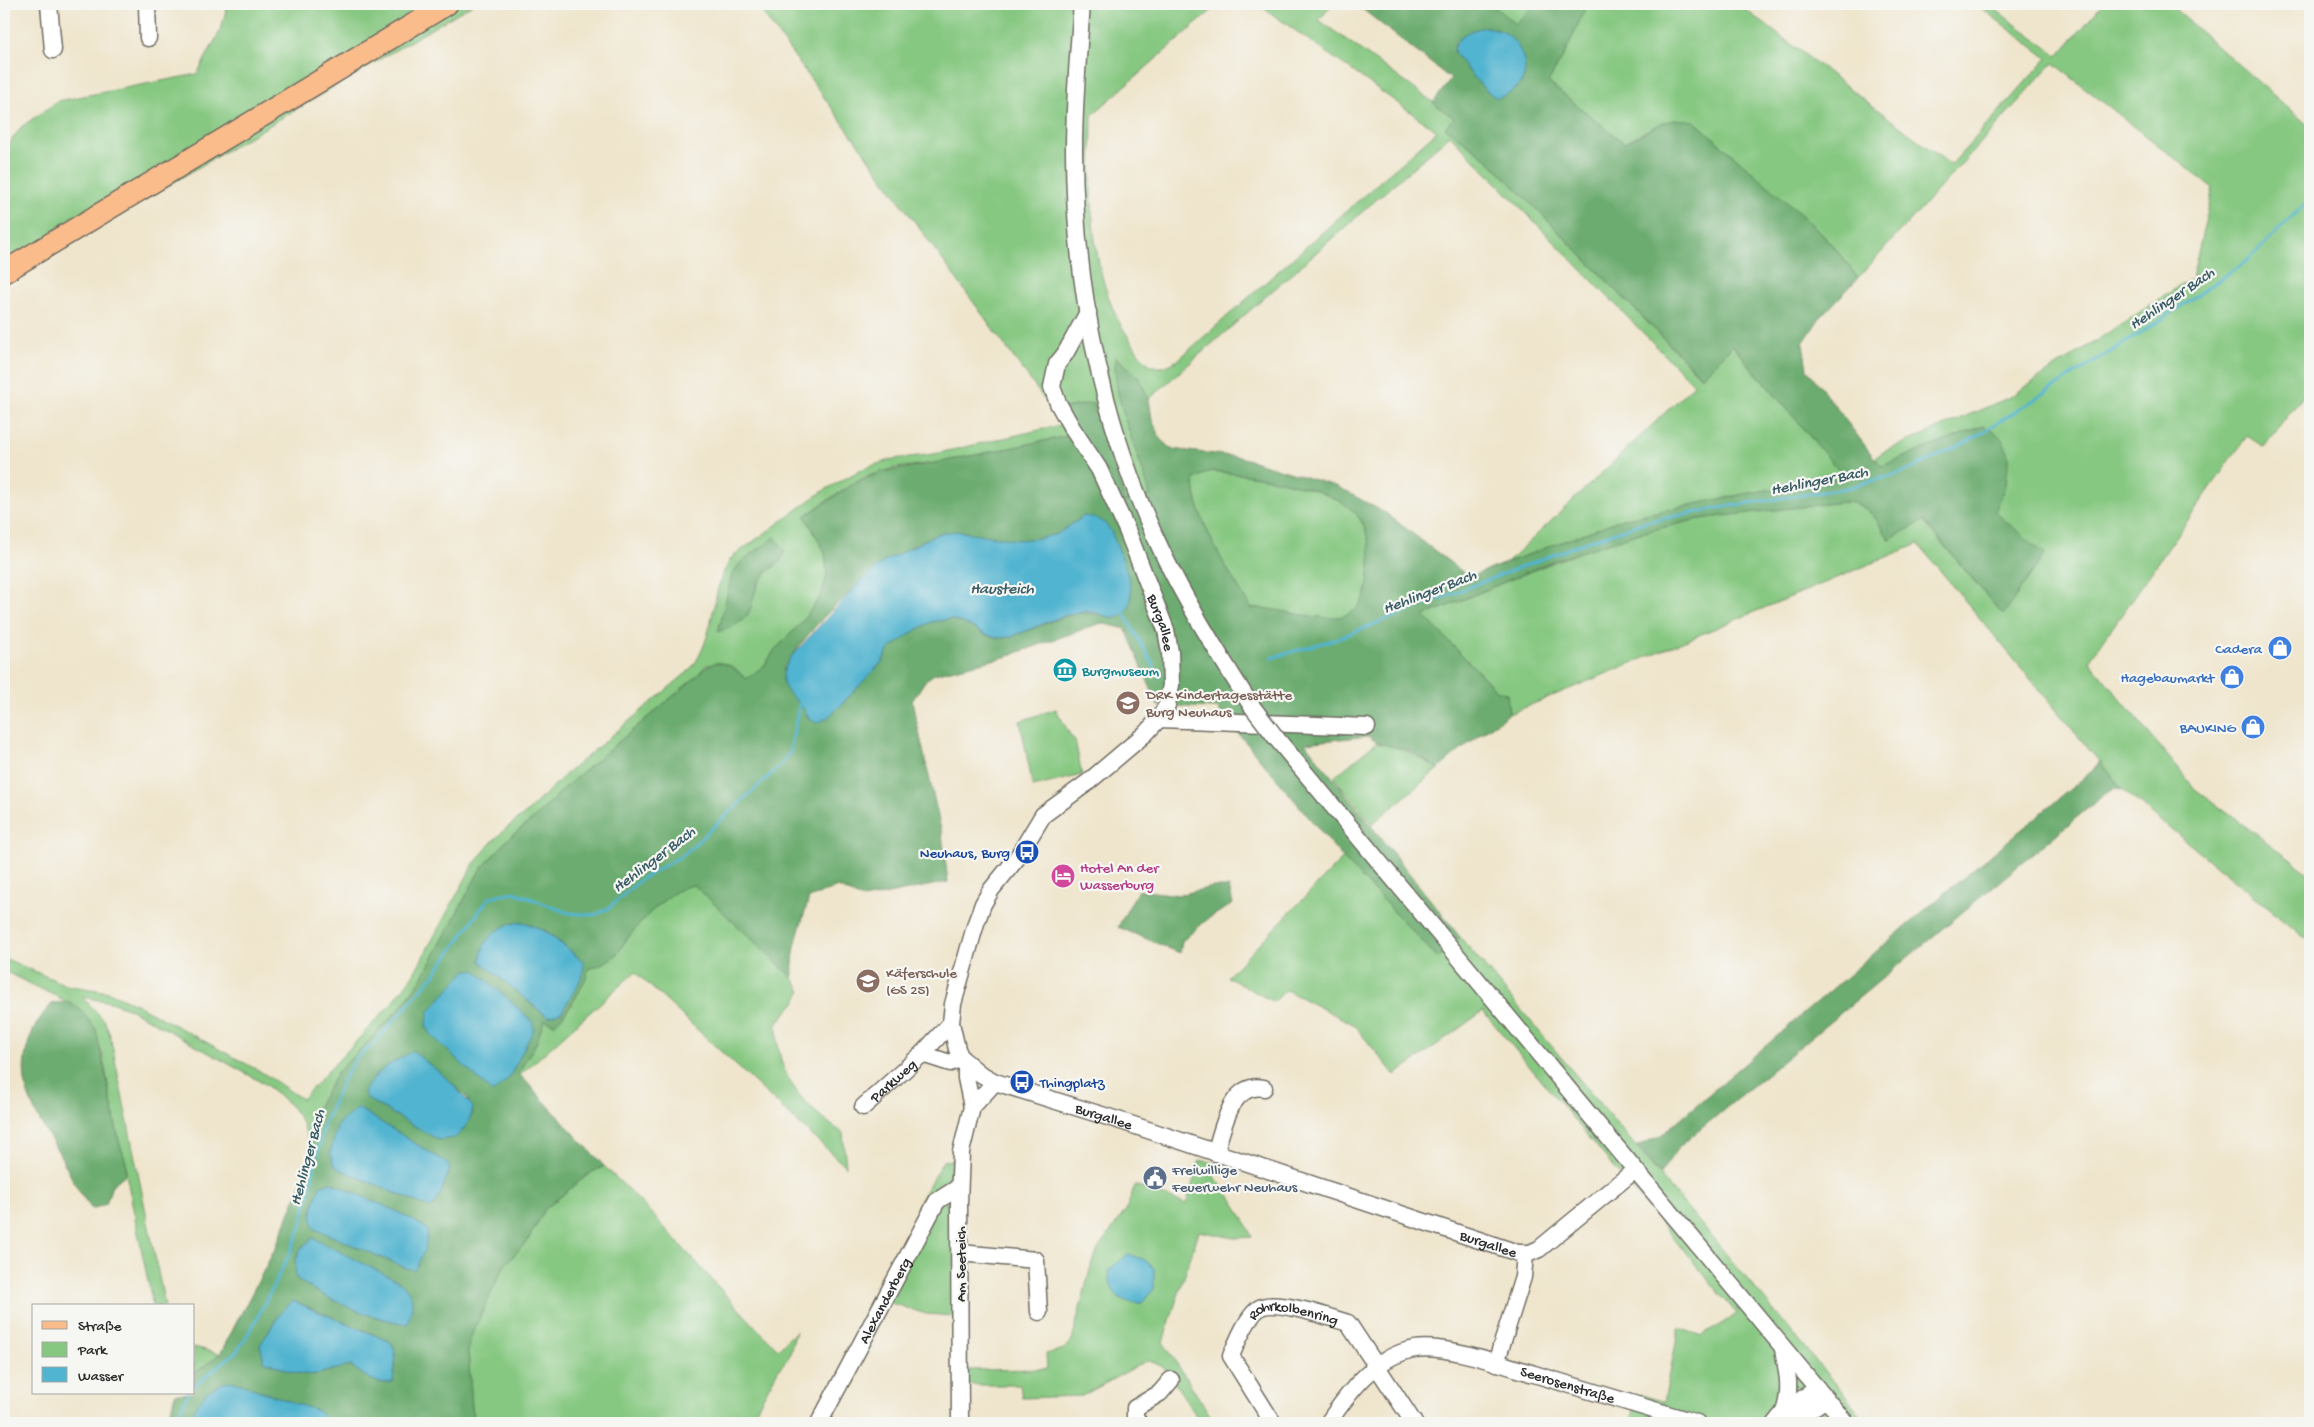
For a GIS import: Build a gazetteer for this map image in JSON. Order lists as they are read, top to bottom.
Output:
{
  "streets": {
    "street": [
      "Burgallee",
      "Parkweg",
      "Am Seeteich",
      "Alexanderberg",
      "Rohrkolbenring",
      "Seerosenstraße"
    ]
  },
  "crossings": [
    ["Burgallee", "Parkweg"],
    ["Burgallee", "Am Seeteich"],
    ["Parkweg", "Am Seeteich"],
    ["Am Seeteich", "Alexanderberg"],
    ["Rohrkolbenring", "Seerosenstraße"]
  ],
  "water": ["Hehlinger Bach", "Hausteich"],
  "places": {
    "shop": ["Cadera", "Hagebaumarkt", "BAUKING"],
    "museum": ["Burgmuseum"],
    "school or university": ["DRK Kindertagesstätte Burg Neuhaus", "Käferschule (GS 25)"],
    "bus stop": ["Neuhaus, Burg", "Thingplatz"],
    "hotel": ["Hotel An der Wasserburg"],
    "public building": ["Freiwillige Feuerwehr Neuhaus"]
  },
  "legend": ["Straße", "Park", "Wasser"]
}
